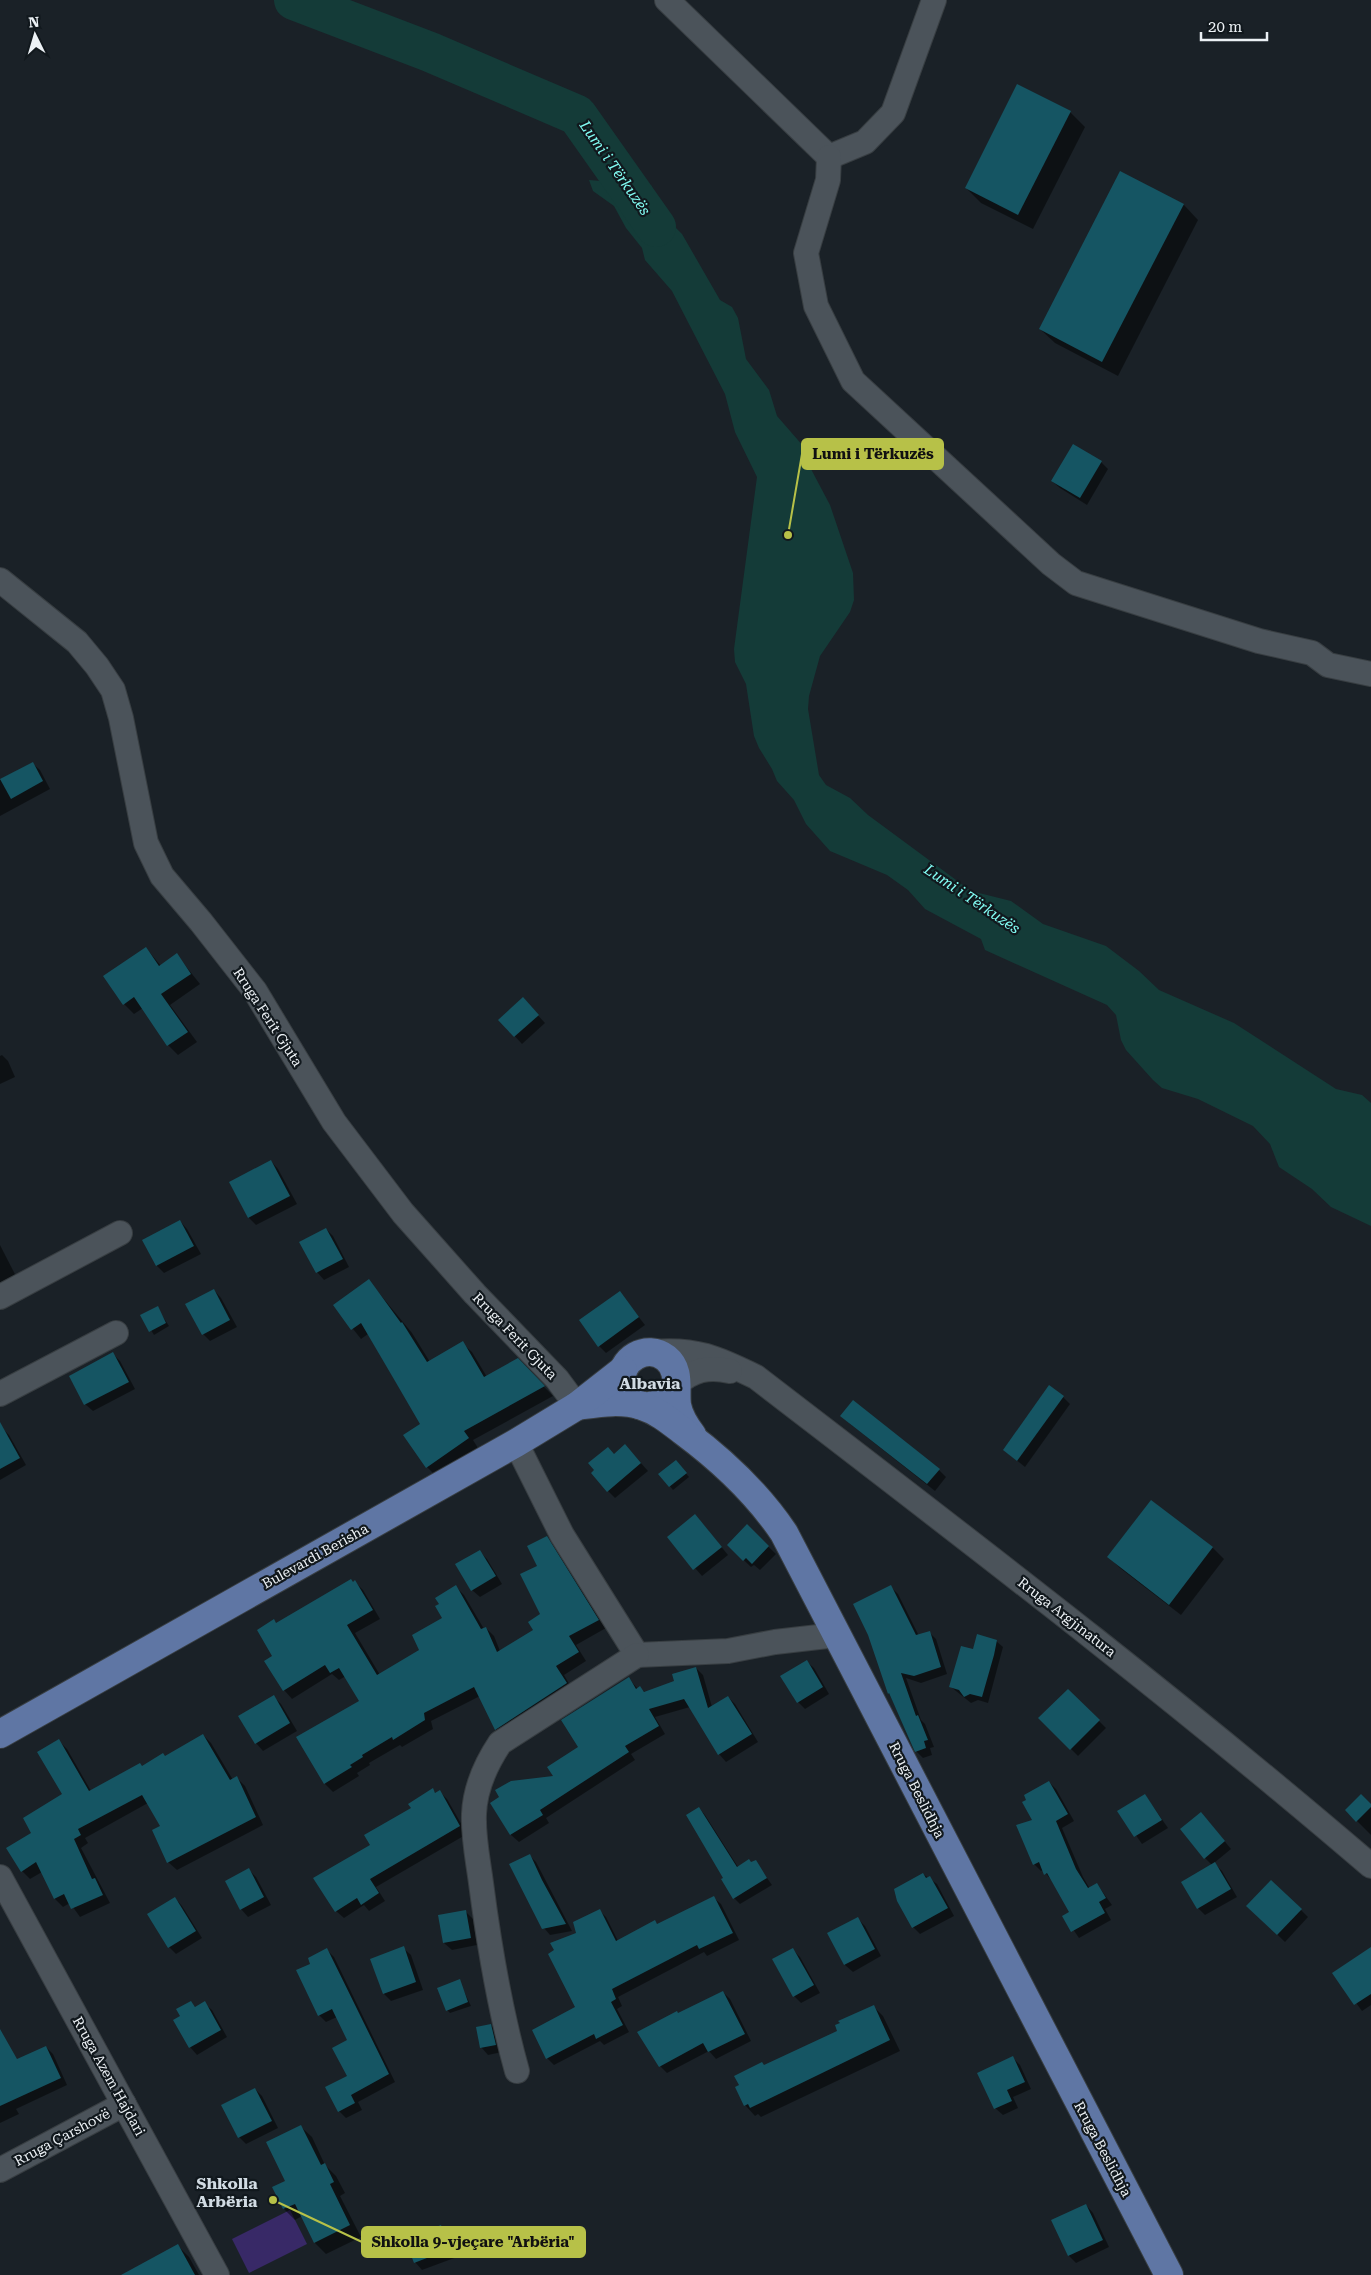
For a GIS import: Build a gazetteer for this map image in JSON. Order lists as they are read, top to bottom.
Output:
{
  "streets": {
    "main road": ["Bulevardi Berisha", "Rruga Beslidhja"],
    "street": [
      "Rruga Ferit Gjuta",
      "Rruga Argjinatura",
      "Rruga Azem Hajdari",
      "Rruga Çarshovë"
    ]
  },
  "crossings": [
    ["Rruga Ferit Gjuta", "Bulevardi Berisha"],
    ["Rruga Ferit Gjuta", "Rruga Beslidhja"],
    ["Bulevardi Berisha", "Rruga Argjinatura"],
    ["Bulevardi Berisha", "Rruga Beslidhja"],
    ["Rruga Argjinatura", "Rruga Beslidhja"],
    ["Rruga Azem Hajdari", "Rruga Çarshovë"]
  ],
  "districts": ["Albavia", "Shkolla Arbëria"],
  "water": ["Lumi i Tërkuzës"],
  "places": ["Lumi i Tërkuzës", "Shkolla 9-vjeçare \"Arbëria\""],
  "scale_bar": "20 m",
  "north": "top"
}
